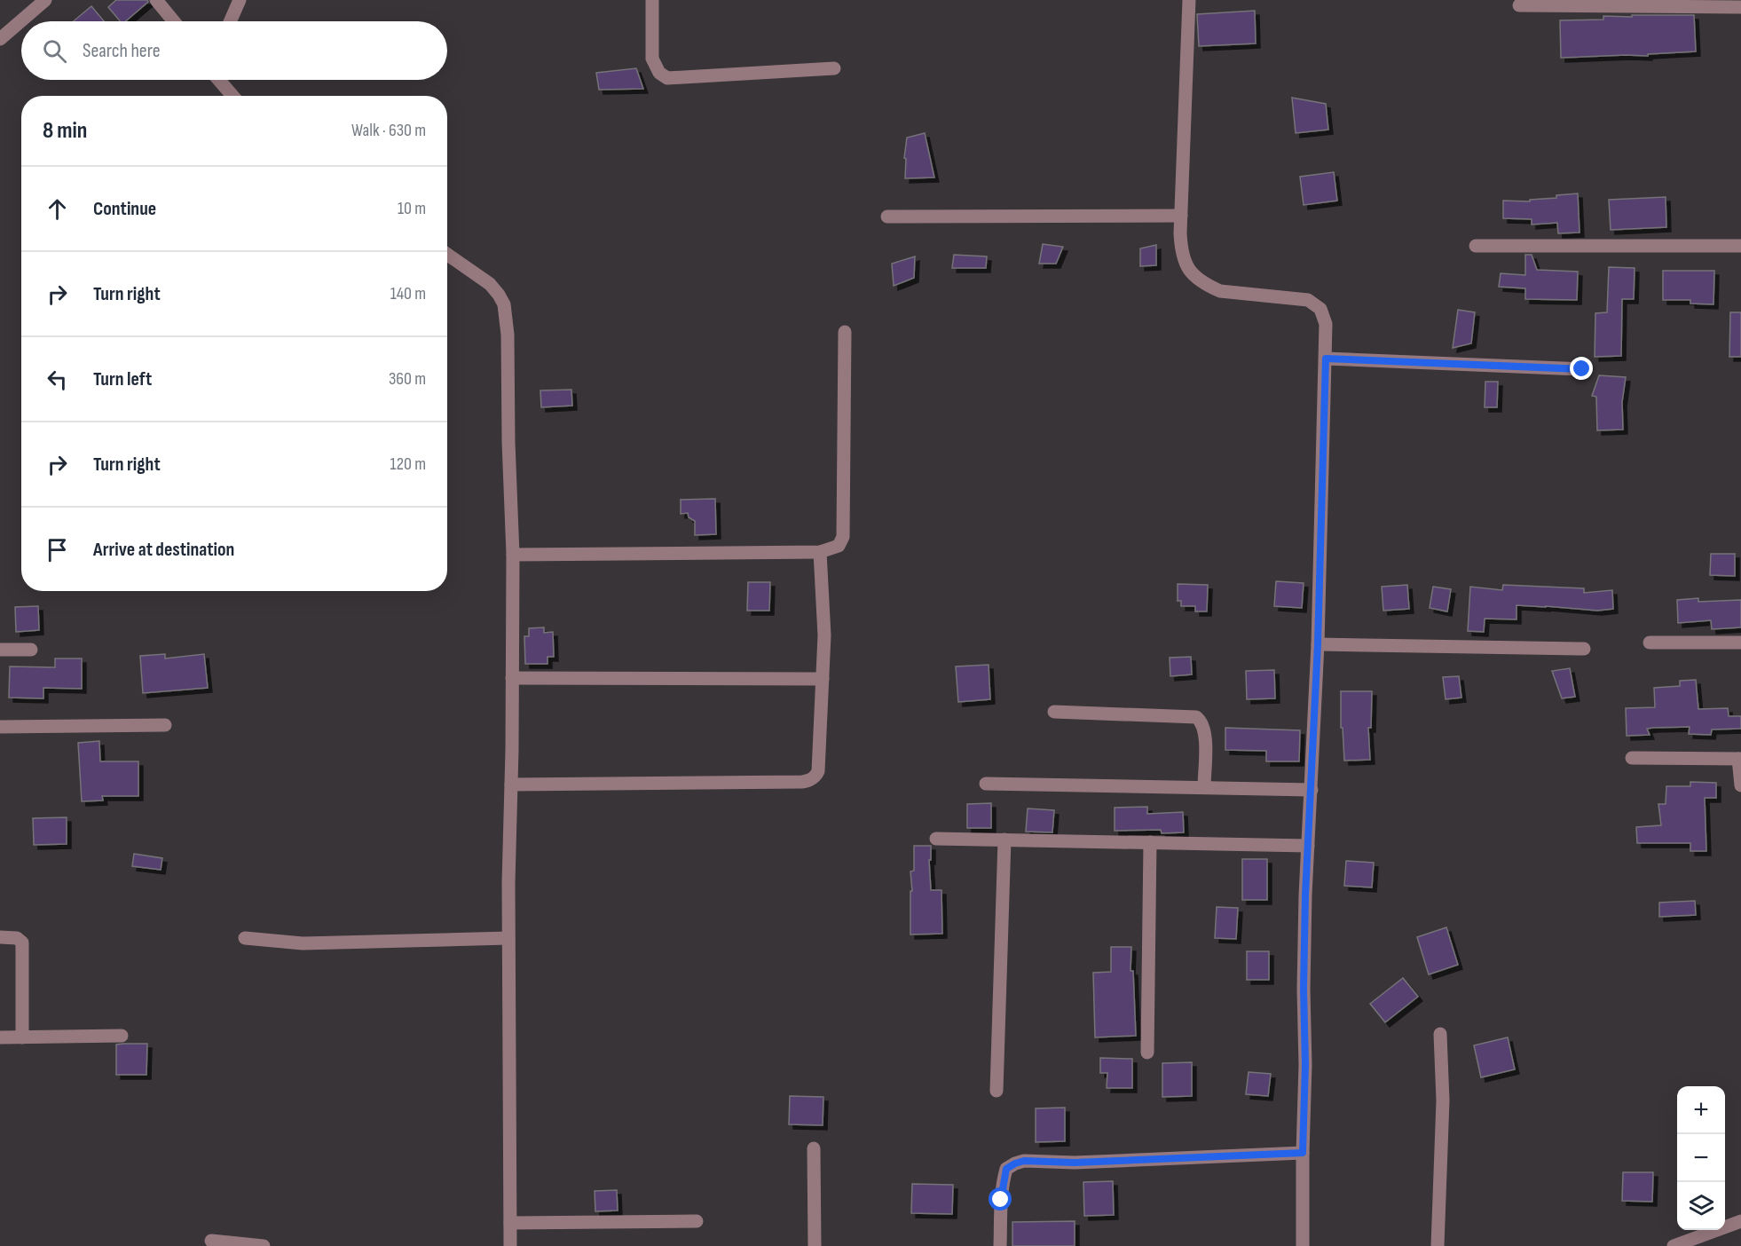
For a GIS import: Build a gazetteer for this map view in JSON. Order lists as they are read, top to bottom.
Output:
{
  "page": {
    "search": "Search here",
    "heading": ["8 min", "Walk · 630 m"],
    "list": [
      ["Continue", "10 m"],
      ["Turn right", "140 m"],
      ["Turn left", "360 m"],
      ["Turn right", "120 m"],
      "Arrive at destination"
    ],
    "map_buttons": ["+", "−"]
  }
}
